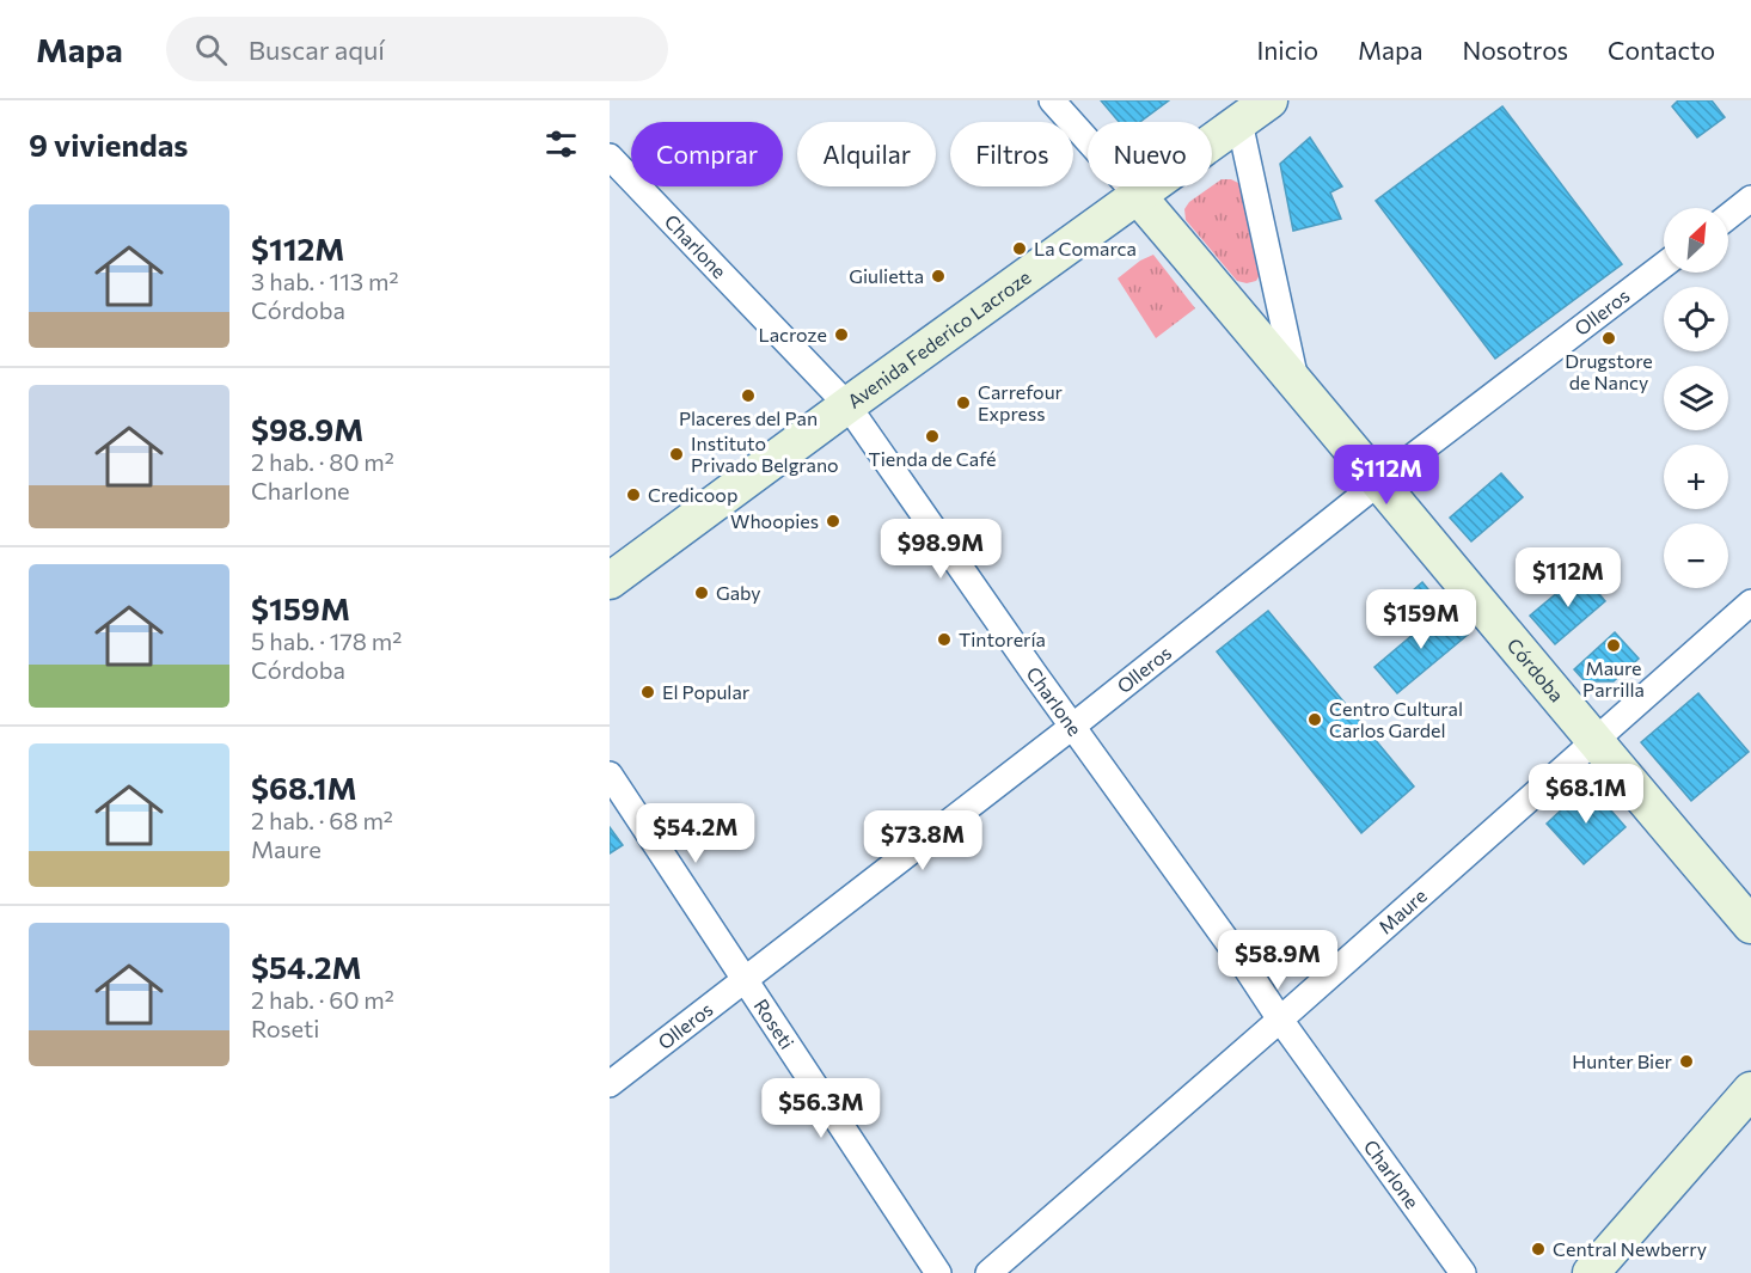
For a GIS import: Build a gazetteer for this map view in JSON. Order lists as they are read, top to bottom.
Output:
{
  "streets": {
    "main road": ["Avenida Federico Lacroze", "Córdoba"],
    "street": [
      "Charlone",
      "Olleros",
      "Maure",
      "Roseti"
    ]
  },
  "crossings": [
    ["Charlone", "Olleros"],
    ["Charlone", "Avenida Federico Lacroze"],
    ["Charlone", "Maure"],
    ["Olleros", "Córdoba"],
    ["Olleros", "Roseti"],
    ["Avenida Federico Lacroze", "Córdoba"],
    ["Córdoba", "Maure"]
  ],
  "places": [
    "La Comarca",
    "Giulietta",
    "Lacroze",
    "Drugstore de Nancy",
    "Placeres del Pan",
    "Carrefour Express",
    "Tienda de Café",
    "Instituto Privado Belgrano",
    "Credicoop",
    "Whoopies",
    "Gaby",
    "Tintorería",
    "Maure Parrilla",
    "El Popular",
    "Centro Cultural Carlos Gardel",
    "Hunter Bier",
    "Central Newberry"
  ],
  "north": "top right",
  "page": {
    "header": "Mapa",
    "search": "Buscar aquí",
    "nav": [
      "Inicio",
      "Mapa",
      "Nosotros",
      "Contacto"
    ],
    "heading": "9 viviendas",
    "chip": [
      "Comprar",
      "Alquilar",
      "Filtros",
      "Nuevo"
    ],
    "list": [
      {
        "name": "$112M",
        "note": "3 hab. · 113 m² · Córdoba"
      },
      {
        "name": "$98.9M",
        "note": "2 hab. · 80 m² · Charlone"
      },
      {
        "name": "$159M",
        "note": "5 hab. · 178 m² · Córdoba"
      },
      {
        "name": "$68.1M",
        "note": "2 hab. · 68 m² · Maure"
      },
      {
        "name": "$54.2M",
        "note": "2 hab. · 60 m² · Roseti"
      }
    ],
    "map_buttons": ["+", "−"],
    "price": [
      "$112M",
      "$98.9M",
      "$112M",
      "$159M",
      "$68.1M",
      "$54.2M",
      "$73.8M",
      "$58.9M",
      "$56.3M"
    ]
  }
}
